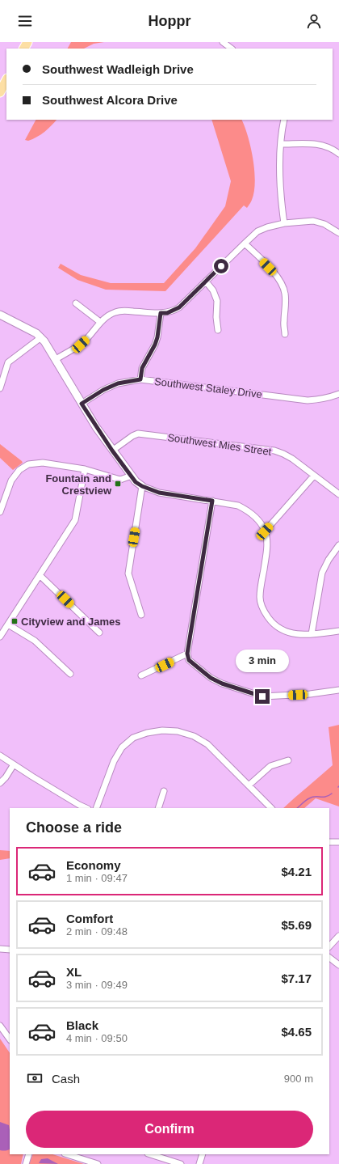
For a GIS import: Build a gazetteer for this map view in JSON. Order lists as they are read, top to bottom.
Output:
{
  "streets": {
    "street": ["Southwest Staley Drive", "Southwest Mies Street"]
  },
  "places": {
    "transit": ["Fountain and Crestview", "Cityview and James"]
  },
  "page": {
    "header": "Hoppr",
    "banner": ["Southwest Wadleigh Drive", "Southwest Alcora Drive"],
    "bubble": "3 min",
    "heading": "Choose a ride",
    "list": [
      {
        "name": "Economy",
        "note": "1 min · 09:47",
        "value": "$4.21"
      },
      {
        "name": "Comfort",
        "note": "2 min · 09:48",
        "value": "$5.69"
      },
      {
        "name": "XL",
        "note": "3 min · 09:49",
        "value": "$7.17"
      },
      {
        "name": "Black",
        "note": "4 min · 09:50",
        "value": "$4.65"
      }
    ],
    "pay": ["Cash", "900 m"],
    "buttons": "Confirm"
  }
}
